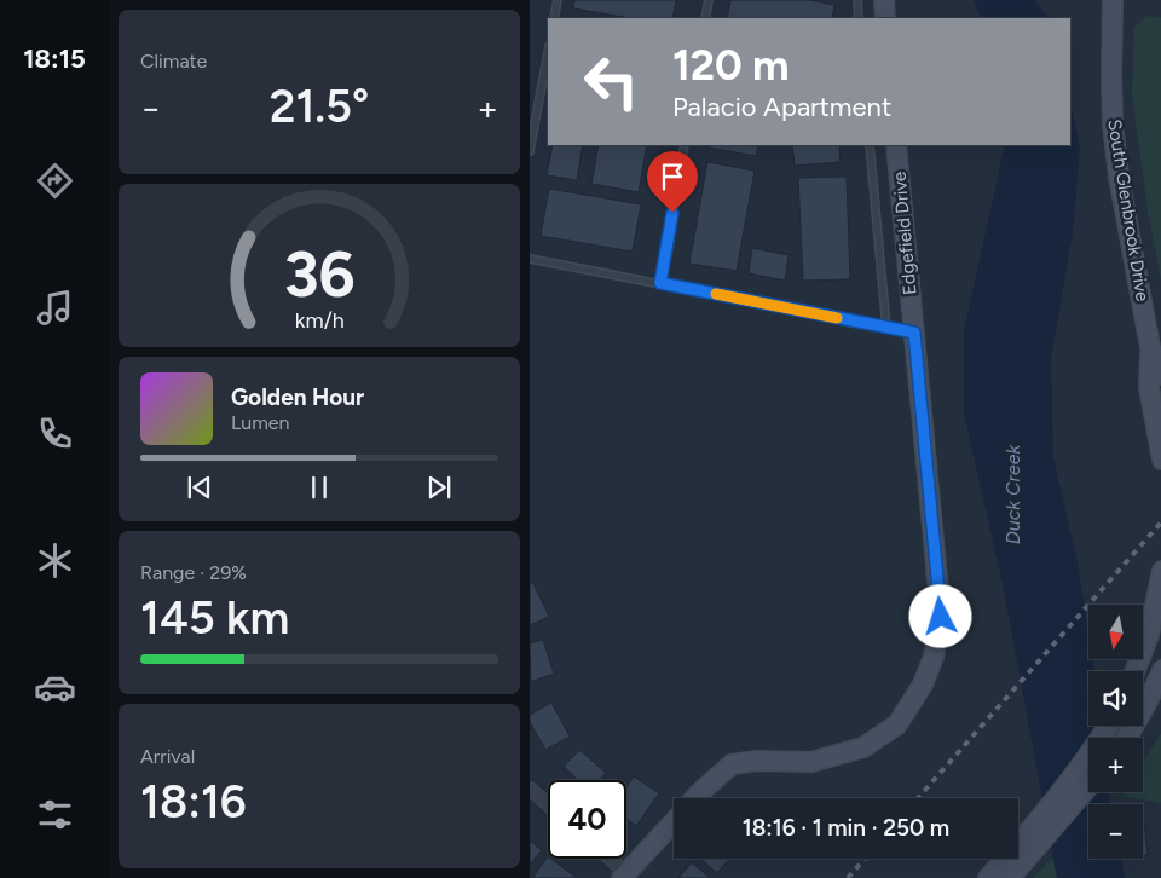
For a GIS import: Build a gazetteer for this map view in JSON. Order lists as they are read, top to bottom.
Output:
{
  "streets": {
    "street": ["South Glenbrook Drive", "Edgefield Drive"]
  },
  "water": ["Duck Creek"],
  "north": "bottom",
  "page": {
    "tabs": "18:15",
    "tile": [
      "Climate",
      ["Range · 29%", "145 km"],
      ["Arrival", "18:16"]
    ],
    "turn": ["120 m", "Palacio Apartment"],
    "heat": ["−", "21.5°", "+"],
    "song": ["Golden Hour", "Lumen"],
    "map_buttons": ["+", "−"],
    "limit": "40",
    "trip": "18:16 · 1 min · 250 m",
    "gauge": ["36", "km/h"]
  }
}
